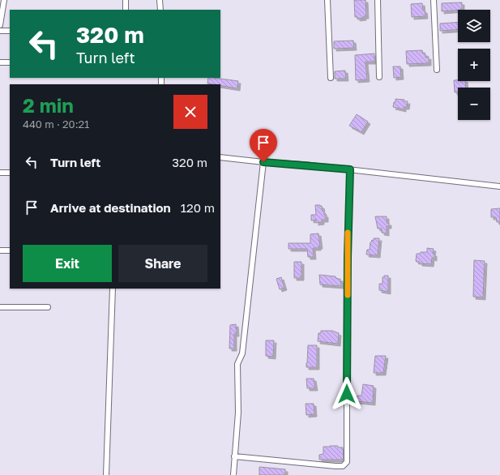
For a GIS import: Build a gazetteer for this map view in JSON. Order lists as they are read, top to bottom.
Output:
{
  "page": {
    "map_buttons": ["+", "−"],
    "turn": ["320 m", "Turn left"],
    "heading": ["2 min", "440 m · 20:21"],
    "list": [
      {
        "name": "Turn left",
        "value": "320 m"
      },
      {
        "name": "Arrive at destination",
        "value": "120 m"
      }
    ],
    "buttons": ["Exit", "Share"]
  }
}
